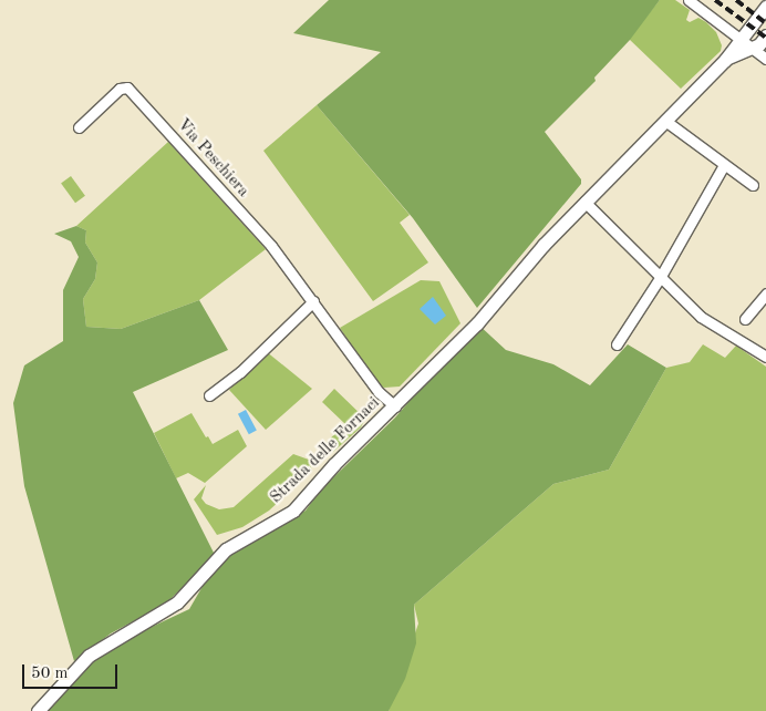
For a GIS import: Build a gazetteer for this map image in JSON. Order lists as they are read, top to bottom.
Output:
{
  "streets": {
    "street": ["Via Peschiera", "Strada delle Fornaci"]
  },
  "crossings": [
    ["Via Peschiera", "Strada delle Fornaci"]
  ],
  "scale_bar": "50 m"
}
